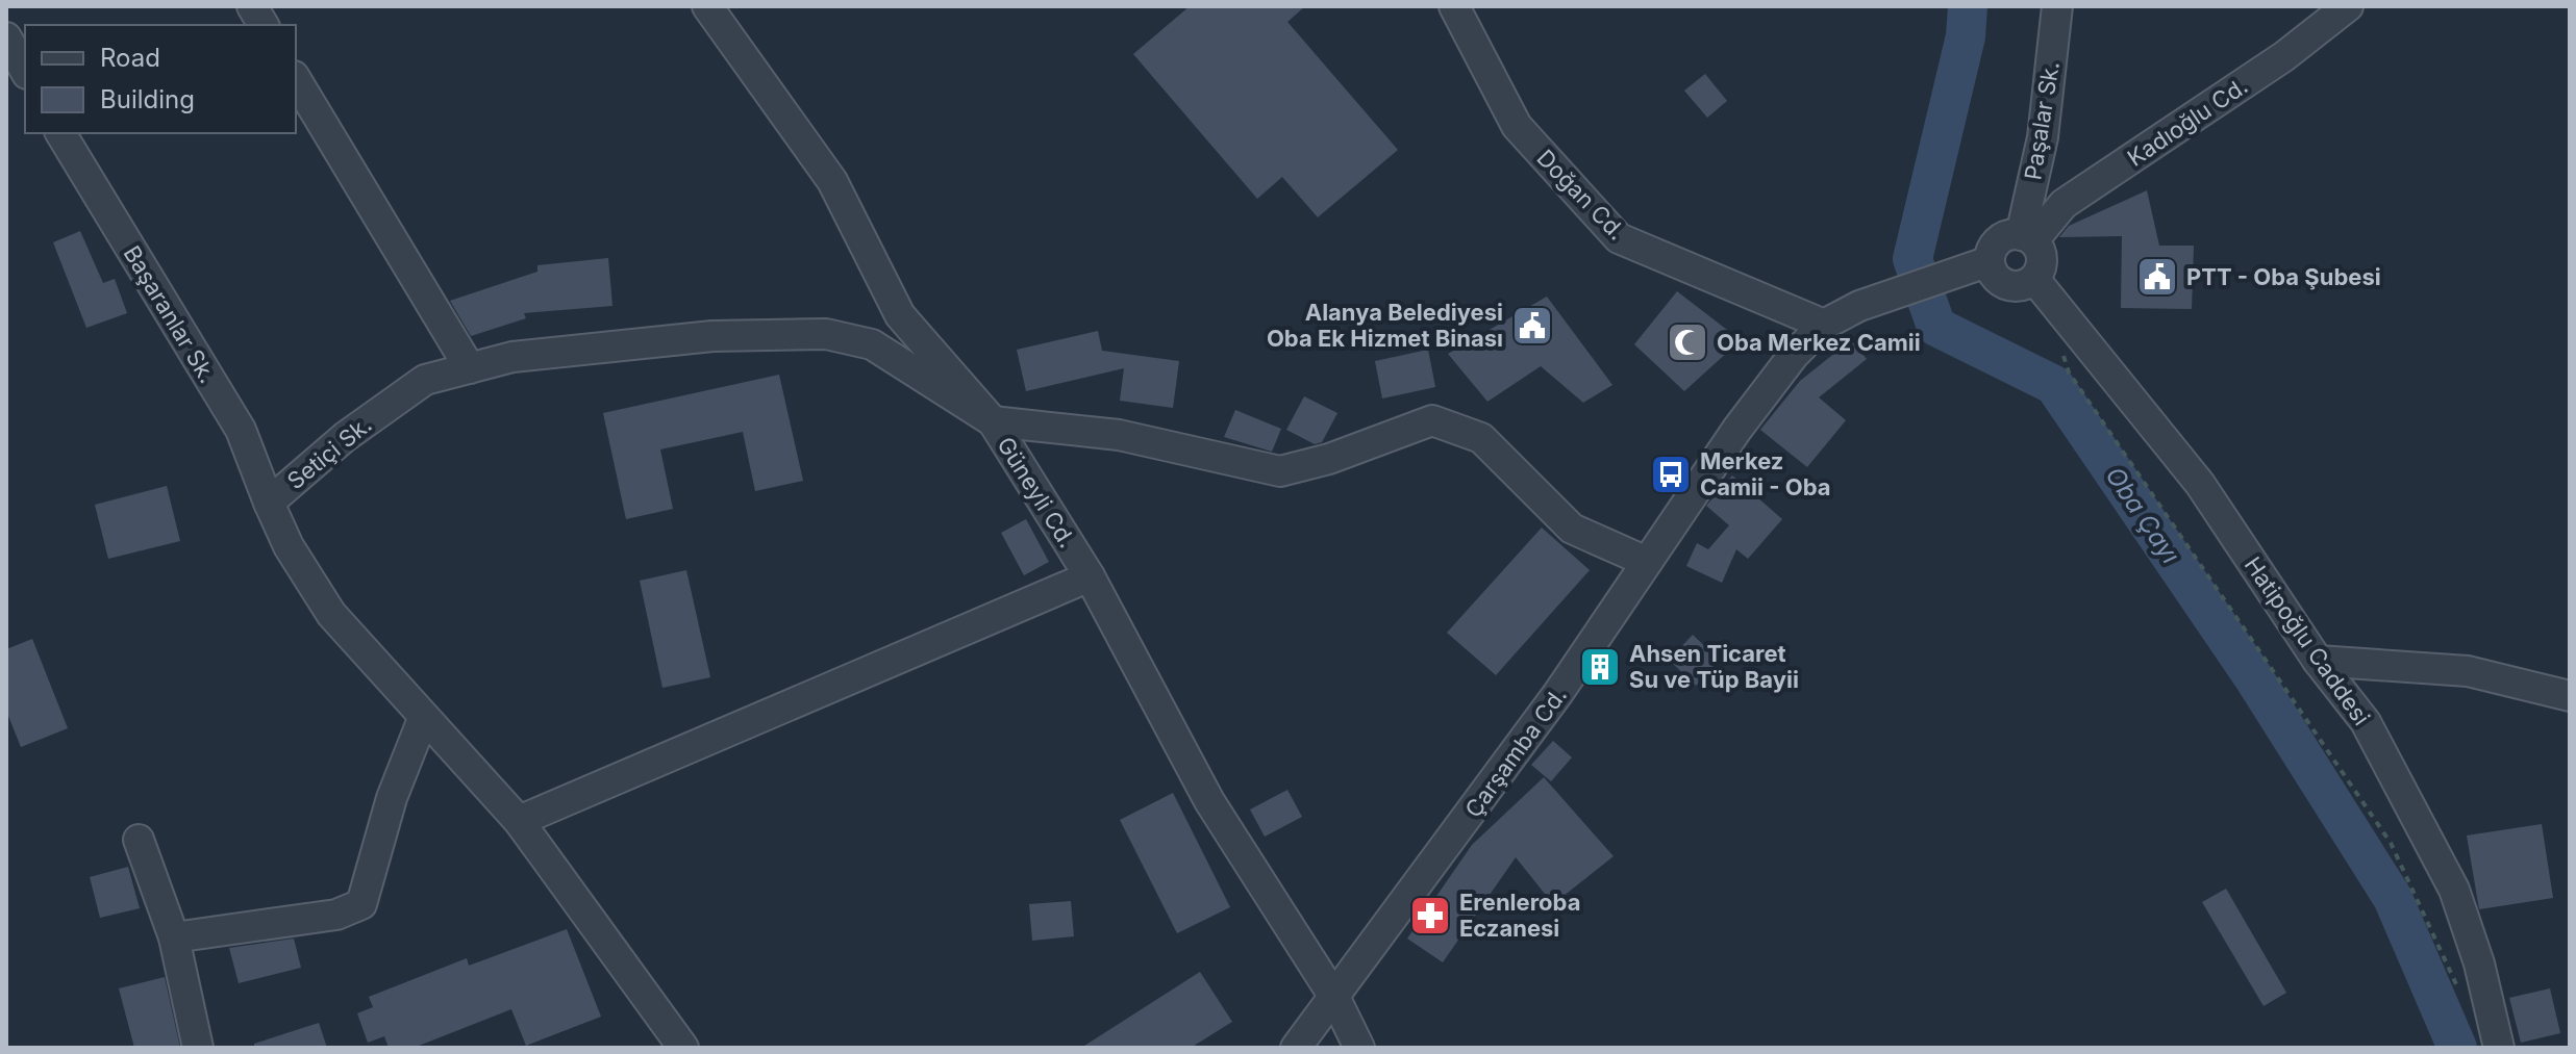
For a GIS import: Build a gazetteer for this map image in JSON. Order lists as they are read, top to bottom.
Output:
{
  "streets": {
    "street": [
      "Paşalar Sk.",
      "Kadıoğlu Cd.",
      "Doğan Cd.",
      "Başaranlar Sk.",
      "Setiçi Sk.",
      "Güneyli Cd.",
      "Hatipoğlu Caddesi",
      "Çarşamba Cd."
    ]
  },
  "crossings": [
    ["Paşalar Sk.", "Kadıoğlu Cd."],
    ["Paşalar Sk.", "Hatipoğlu Caddesi"],
    ["Paşalar Sk.", "Çarşamba Cd."],
    ["Kadıoğlu Cd.", "Hatipoğlu Caddesi"],
    ["Kadıoğlu Cd.", "Çarşamba Cd."],
    ["Doğan Cd.", "Çarşamba Cd."],
    ["Başaranlar Sk.", "Setiçi Sk."],
    ["Setiçi Sk.", "Güneyli Cd."],
    ["Güneyli Cd.", "Çarşamba Cd."],
    ["Hatipoğlu Caddesi", "Çarşamba Cd."]
  ],
  "water": ["Oba Çayı"],
  "places": {
    "public building": ["PTT - Oba Şubesi", "Alanya Belediyesi Oba Ek Hizmet Binası"],
    "mosque": ["Oba Merkez Camii"],
    "bus stop": ["Merkez Camii - Oba"],
    "building": ["Ahsen Ticaret Su ve Tüp Bayii"],
    "pharmacy": ["Erenleroba Eczanesi"]
  },
  "legend": ["Road", "Building"]
}
